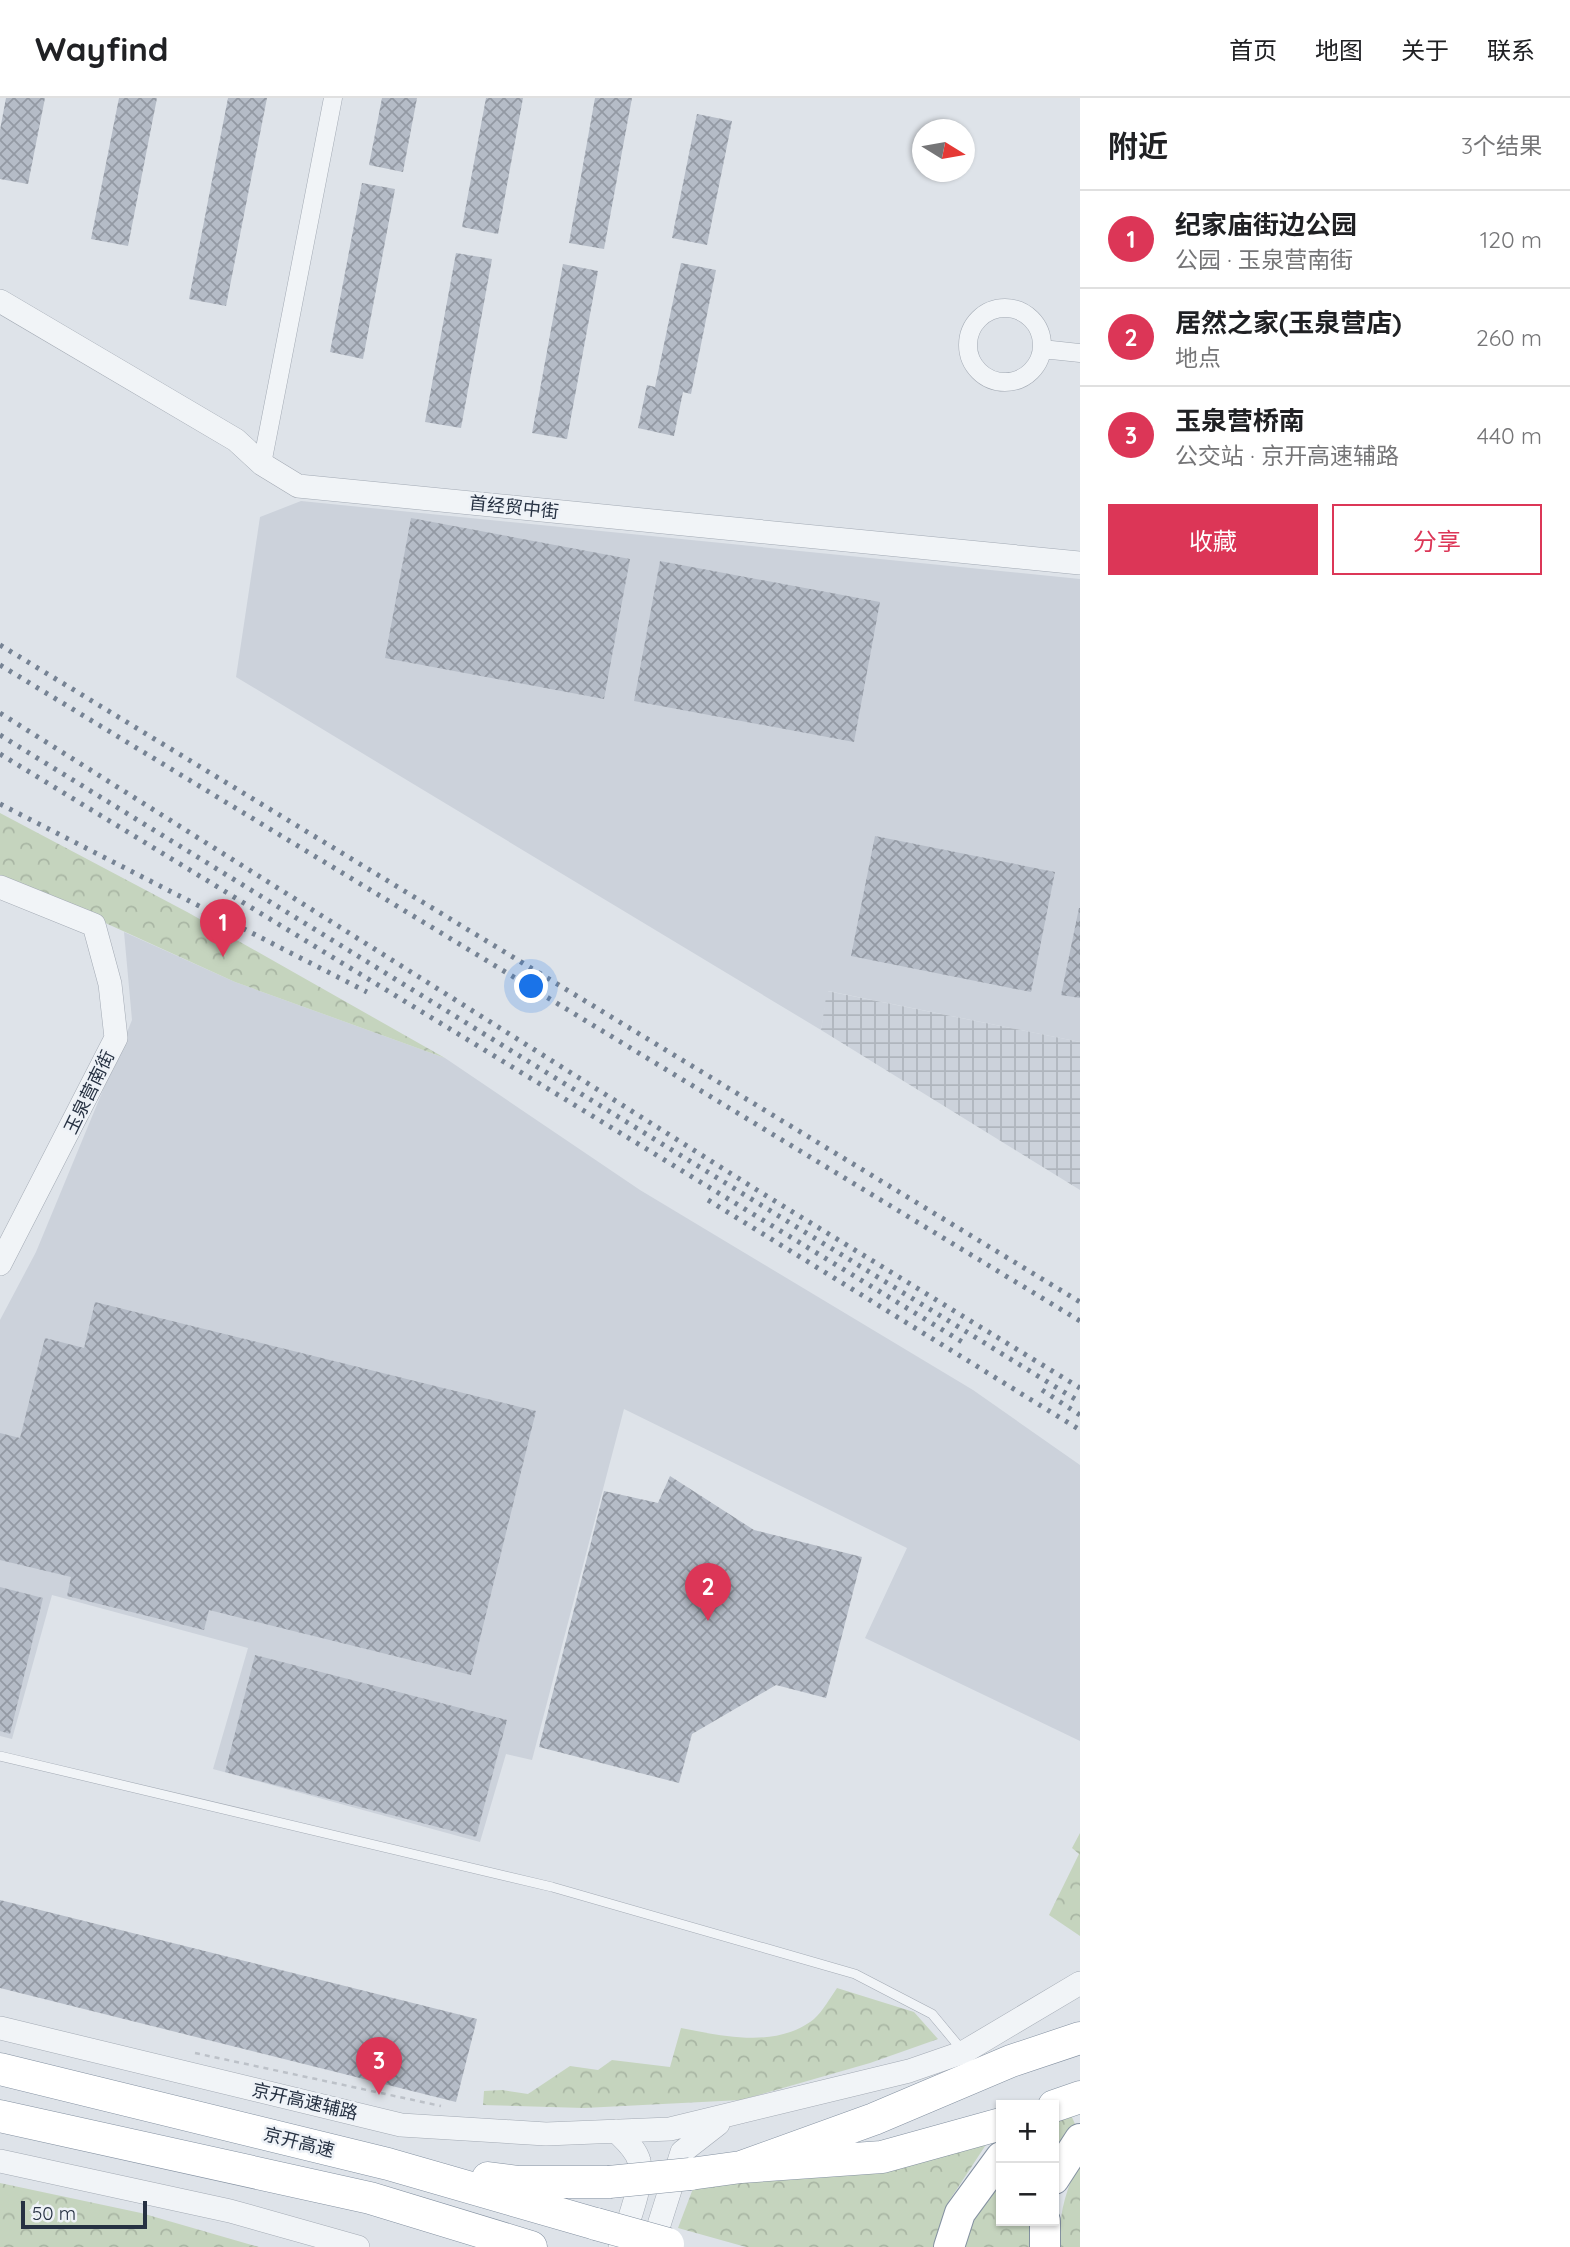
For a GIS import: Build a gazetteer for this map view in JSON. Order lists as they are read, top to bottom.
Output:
{
  "streets": {
    "highway": ["京开高速"],
    "street": ["首经贸中街", "玉泉营南街", "京开高速辅路"]
  },
  "scale_bar": "50 m",
  "north": "right",
  "page": {
    "header": "Wayfind",
    "nav": [
      "首页",
      "地图",
      "关于",
      "联系"
    ],
    "heading": ["附近", "3个结果"],
    "list": [
      {
        "mark": "1",
        "name": "纪家庙街边公园",
        "note": "公园 · 玉泉营南街",
        "value": "120 m"
      },
      {
        "mark": "2",
        "name": "居然之家(玉泉营店)",
        "note": "地点",
        "value": "260 m"
      },
      {
        "mark": "3",
        "name": "玉泉营桥南",
        "note": "公交站 · 京开高速辅路",
        "value": "440 m"
      }
    ],
    "buttons": ["收藏", "分享"],
    "pins": ["1", "2", "3"],
    "map_buttons": ["+", "−"],
    "scale": "50 m"
  }
}
